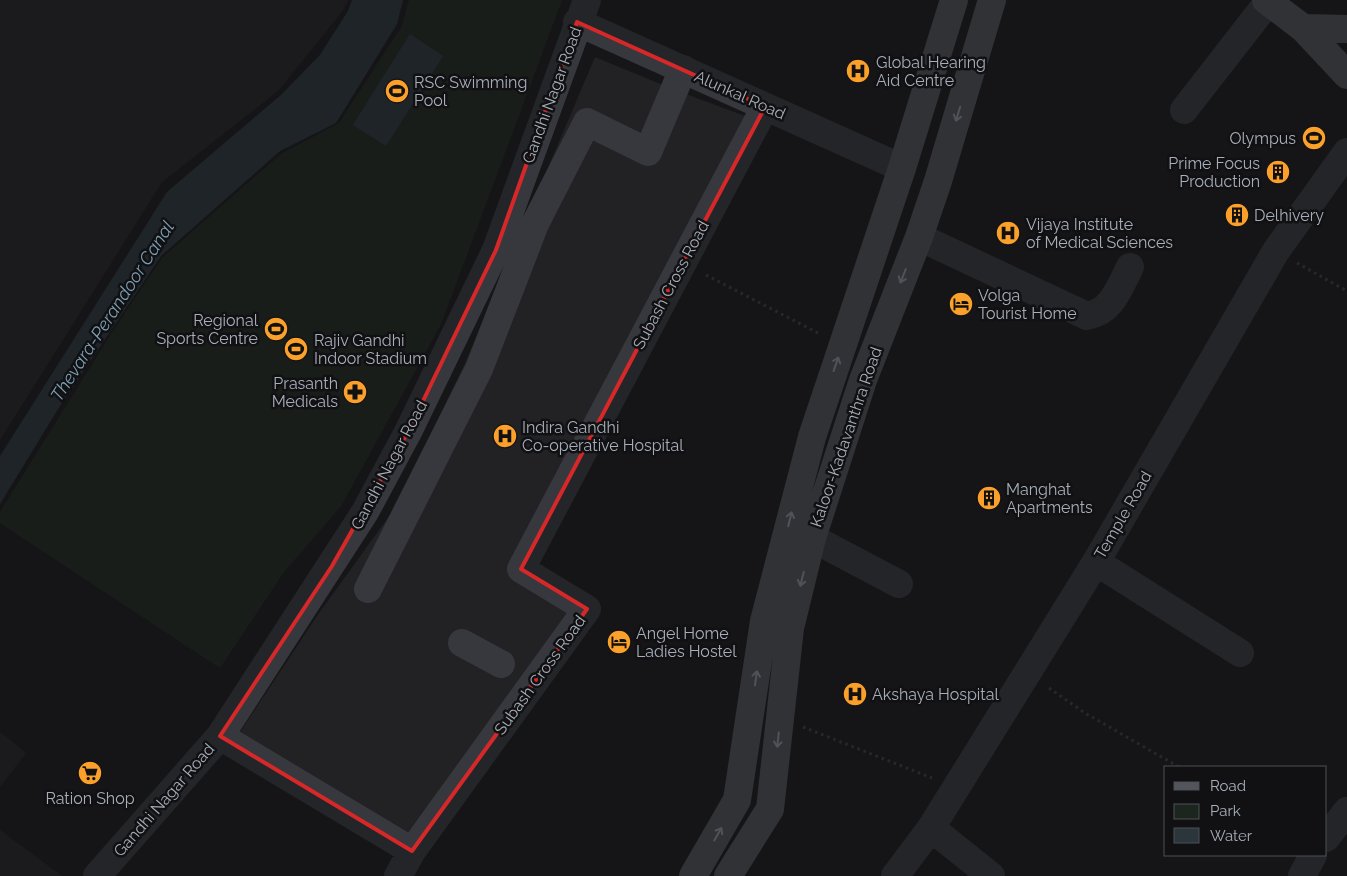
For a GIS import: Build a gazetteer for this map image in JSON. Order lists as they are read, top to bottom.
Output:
{
  "streets": {
    "main road": ["Kaloor-Kadavanthra Road"],
    "street": [
      "Gandhi Nagar Road",
      "Alunkal Road",
      "Subash Cross Road",
      "Temple Road"
    ]
  },
  "crossings": [
    ["Gandhi Nagar Road", "Alunkal Road"],
    ["Alunkal Road", "Subash Cross Road"],
    ["Alunkal Road", "Kaloor-Kadavanthra Road"]
  ],
  "water": ["Thevara-Perandoor Canal"],
  "places": {
    "hospital": [
      "Global Hearing Aid Centre",
      "Vijaya Institute of Medical Sciences",
      "Indira Gandhi Co-operative Hospital",
      "Akshaya Hospital"
    ],
    "sports": [
      "RSC Swimming Pool",
      "Olympus",
      "Regional Sports Centre",
      "Rajiv Gandhi Indoor Stadium"
    ],
    "building": ["Prime Focus Production", "Delhivery", "Manghat Apartments"],
    "hotel": ["Volga Tourist Home", "Angel Home Ladies Hostel"],
    "pharmacy": ["Prasanth Medicals"],
    "supermarket": ["Ration Shop"]
  },
  "legend": ["Road", "Park", "Water"]
}
